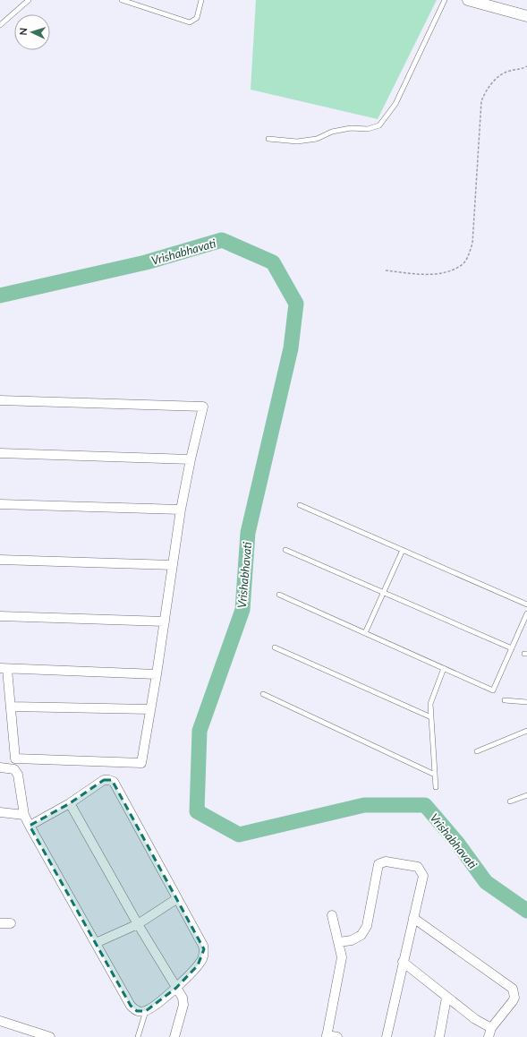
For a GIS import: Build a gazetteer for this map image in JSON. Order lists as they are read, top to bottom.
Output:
{
  "water": ["Vrishabhavati"],
  "north": "left"
}
